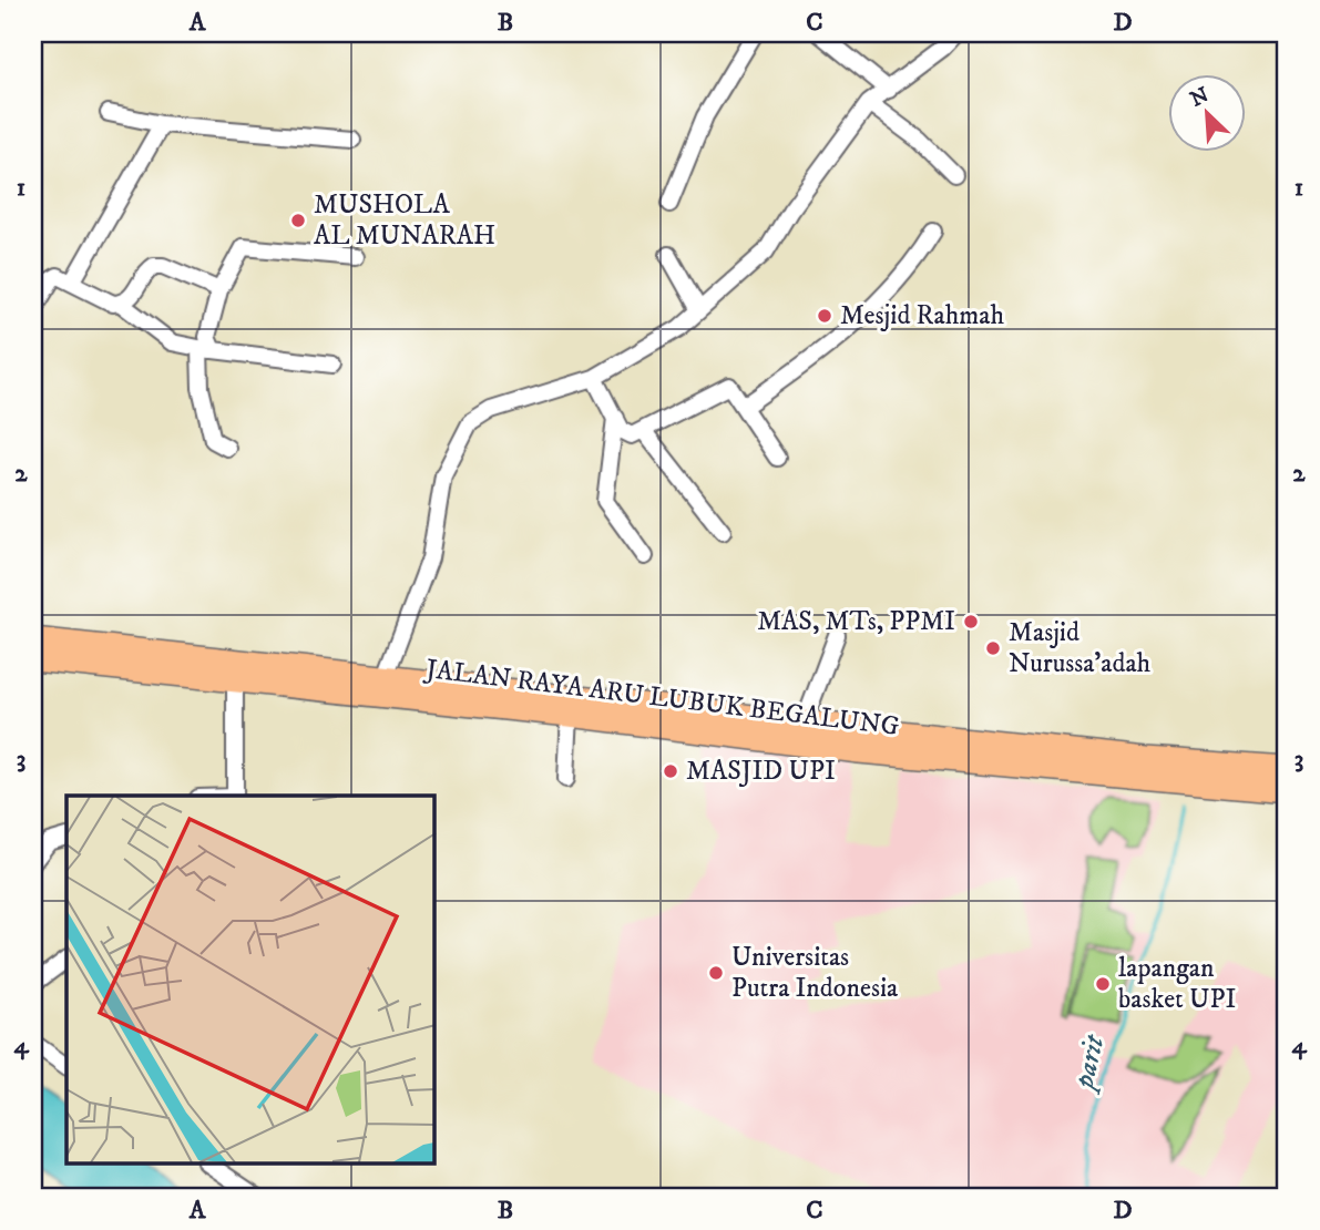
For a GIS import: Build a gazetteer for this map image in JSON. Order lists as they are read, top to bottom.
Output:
{
  "streets": {
    "main road": ["JALAN RAYA ARU LUBUK BEGALUNG"]
  },
  "water": ["parit"],
  "places": [
    "MUSHOLA AL MUNARAH",
    "Mesjid Rahmah",
    "MAS, MTs, PPMI",
    "Masjid Nurussa'adah",
    "MASJID UPI",
    "Universitas Putra Indonesia",
    "lapangan basket UPI"
  ],
  "north": "top left",
  "grid": {
    "columns": [
      "A",
      "B",
      "C",
      "D"
    ],
    "rows": [
      "1",
      "2",
      "3",
      "4"
    ]
  }
}
